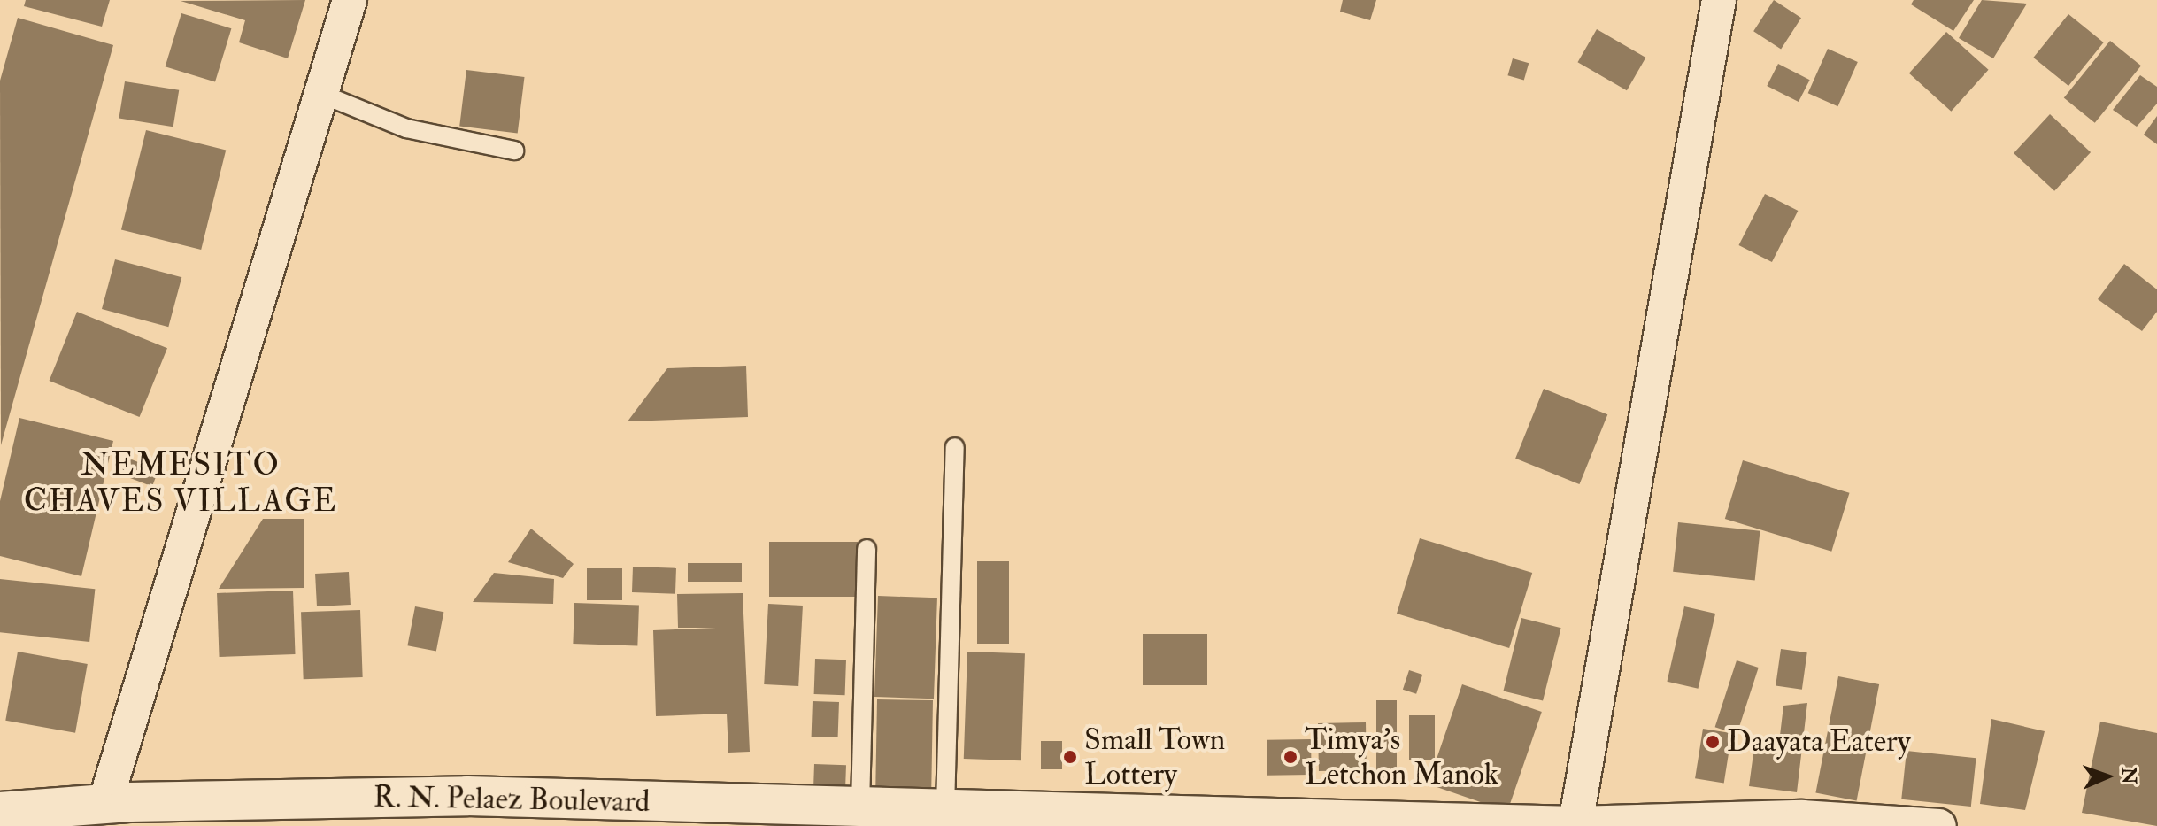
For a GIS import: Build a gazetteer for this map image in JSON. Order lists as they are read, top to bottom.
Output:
{
  "streets": {
    "street": ["R. N. Pelaez Boulevard"]
  },
  "districts": ["NEMESITO CHAVES VILLAGE"],
  "places": ["Daayata Eatery", "Small Town Lottery", "Timya's Letchon Manok"],
  "north": "right"
}
